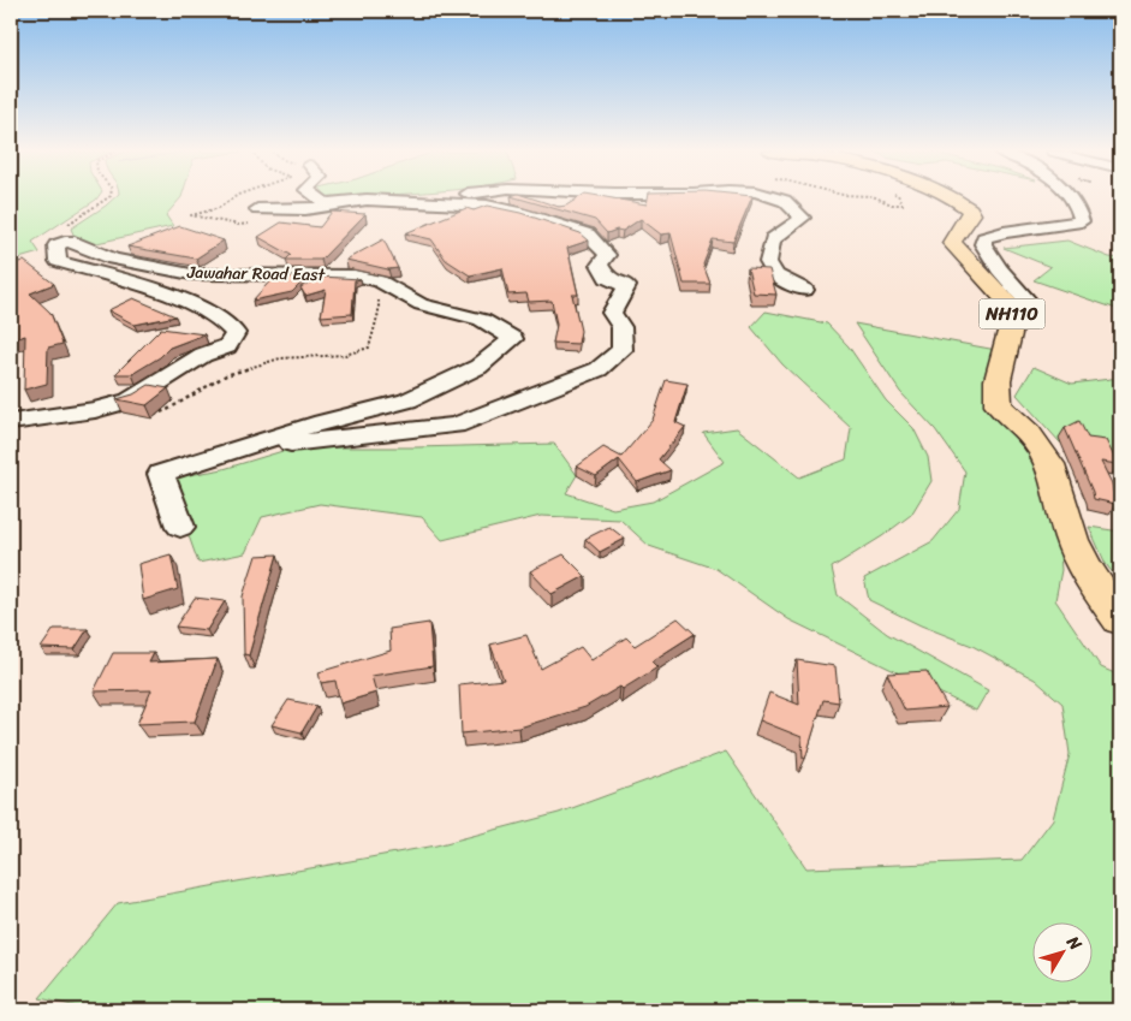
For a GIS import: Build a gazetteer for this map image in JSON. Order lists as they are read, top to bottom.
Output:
{
  "streets": {
    "highway": ["NH110"],
    "street": ["Jawahar Road East"]
  },
  "north": "top right"
}
